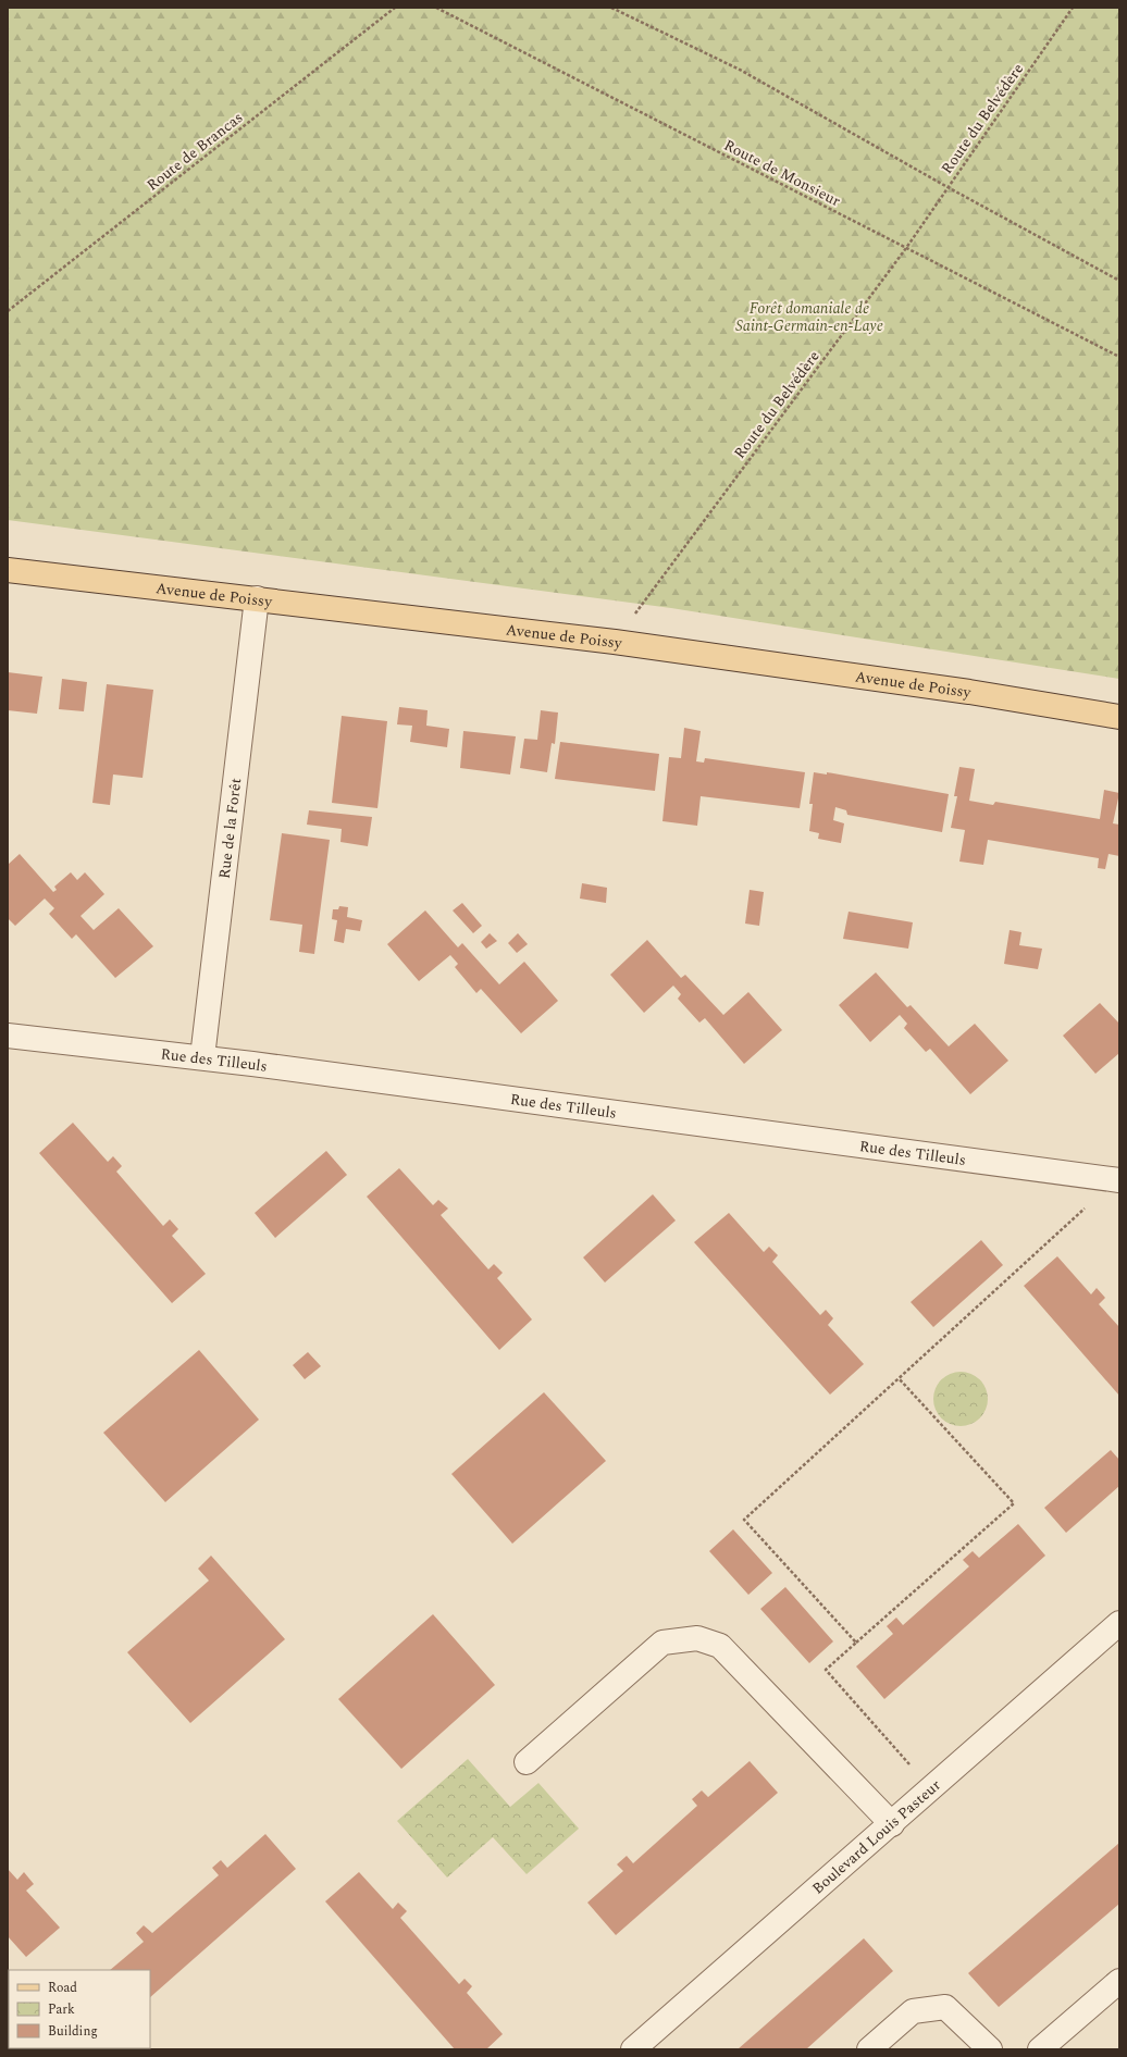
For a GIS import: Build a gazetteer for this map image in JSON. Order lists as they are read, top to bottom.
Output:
{
  "streets": {
    "main road": ["Avenue de Poissy"],
    "street": ["Rue de la Forêt", "Rue des Tilleuls", "Boulevard Louis Pasteur"],
    "path": ["Route du Belvédère", "Route de Brancas", "Route de Monsieur"]
  },
  "crossings": [
    ["Route du Belvédère", "Route de Monsieur"],
    ["Route du Belvédère", "Avenue de Poissy"],
    ["Avenue de Poissy", "Rue de la Forêt"],
    ["Rue de la Forêt", "Rue des Tilleuls"]
  ],
  "parks": ["Forêt domaniale de Saint-Germain-en-Laye"],
  "legend": ["Road", "Park", "Building"]
}
